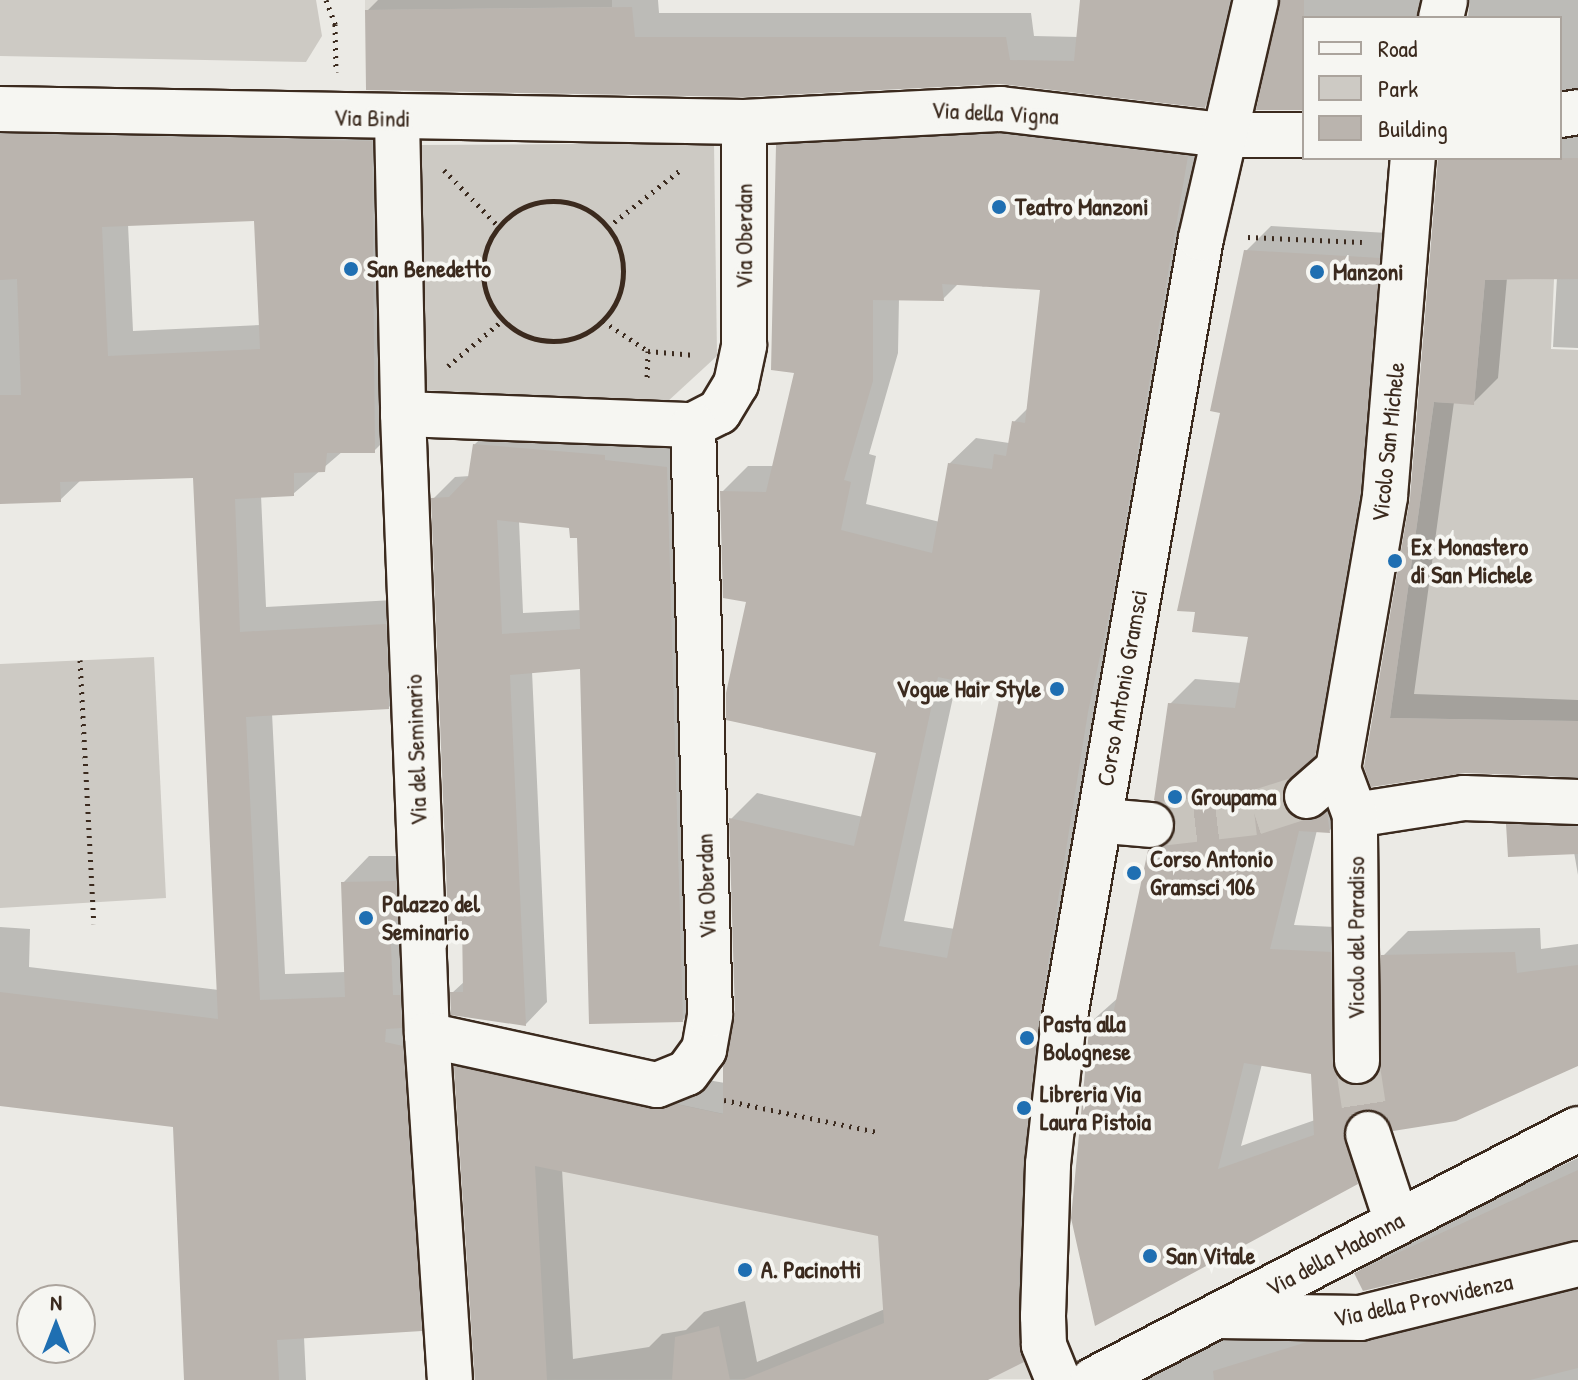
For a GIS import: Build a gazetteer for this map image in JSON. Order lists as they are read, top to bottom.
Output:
{
  "streets": {
    "street": [
      "Via della Vigna",
      "Via Bindi",
      "Via Oberdan",
      "Vicolo San Michele",
      "Corso Antonio Gramsci",
      "Via del Seminario",
      "Vicolo del Paradiso",
      "Via della Madonna",
      "Via della Provvidenza"
    ]
  },
  "crossings": [
    ["Via della Vigna", "Via Bindi"],
    ["Via della Vigna", "Via Oberdan"],
    ["Via della Vigna", "Corso Antonio Gramsci"],
    ["Via Bindi", "Via Oberdan"],
    ["Via Bindi", "Via del Seminario"],
    ["Vicolo San Michele", "Vicolo del Paradiso"],
    ["Via della Madonna", "Via della Provvidenza"]
  ],
  "places": [
    "Teatro Manzoni",
    "San Benedetto",
    "Manzoni",
    "Ex Monastero di San Michele",
    "Vogue Hair Style",
    "Groupama",
    "Corso Antonio Gramsci 106",
    "Palazzo del Seminario",
    "Pasta alla Bolognese",
    "Libreria Via Laura Pistoia",
    "San Vitale",
    "A. Pacinotti"
  ],
  "legend": ["Road", "Park", "Building"],
  "north": "top"
}
